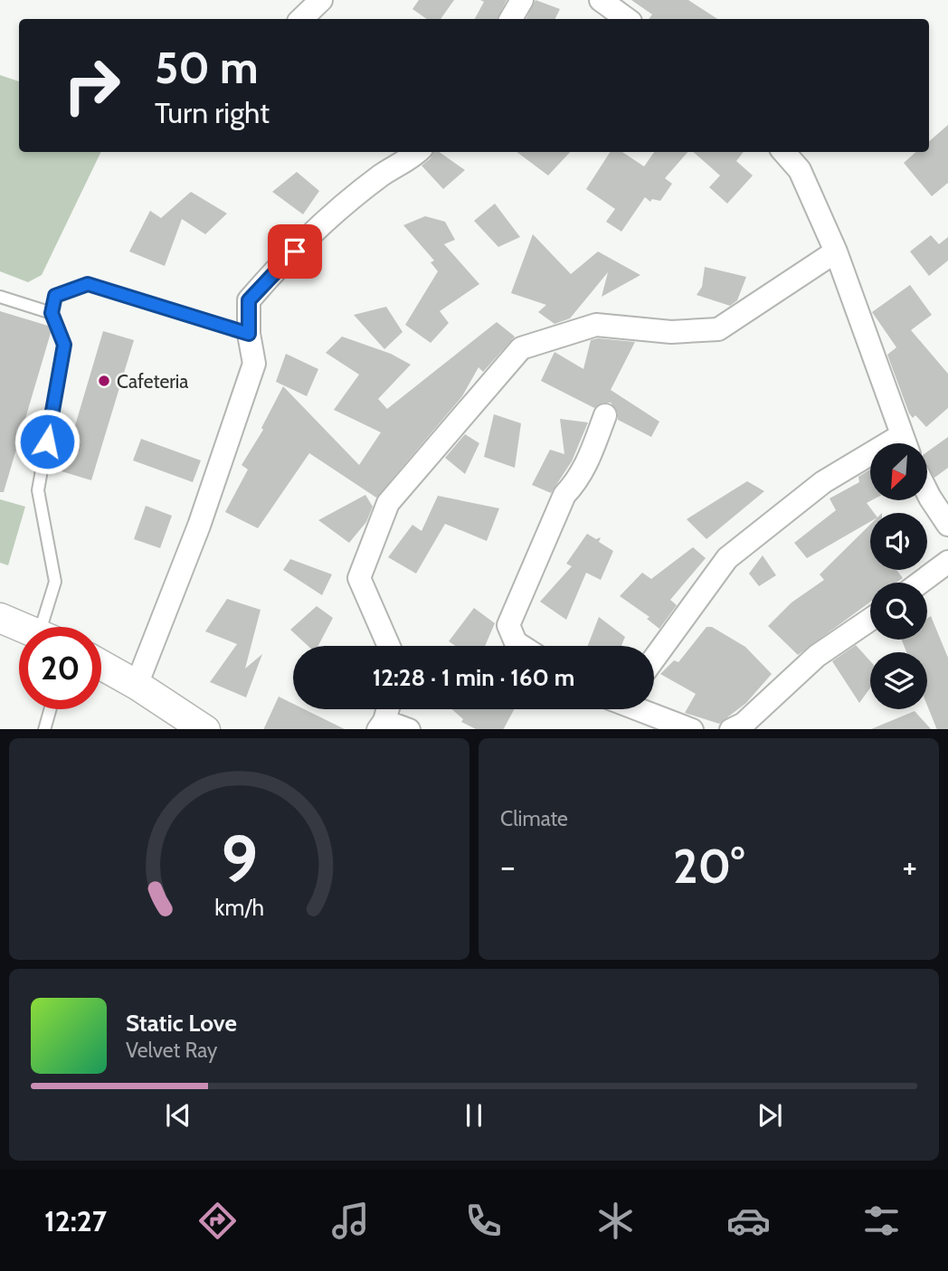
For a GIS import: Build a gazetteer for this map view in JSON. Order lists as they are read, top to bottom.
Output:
{
  "places": ["Cafeteria"],
  "north": "bottom left",
  "page": {
    "turn": ["50 m", "Turn right"],
    "limit": "20",
    "trip": "12:28 · 1 min · 160 m",
    "tile": "Climate",
    "heat": ["−", "20°", "+"],
    "song": ["Static Love", "Velvet Ray"],
    "tabs": "12:27",
    "gauge": ["9", "km/h"]
  }
}
